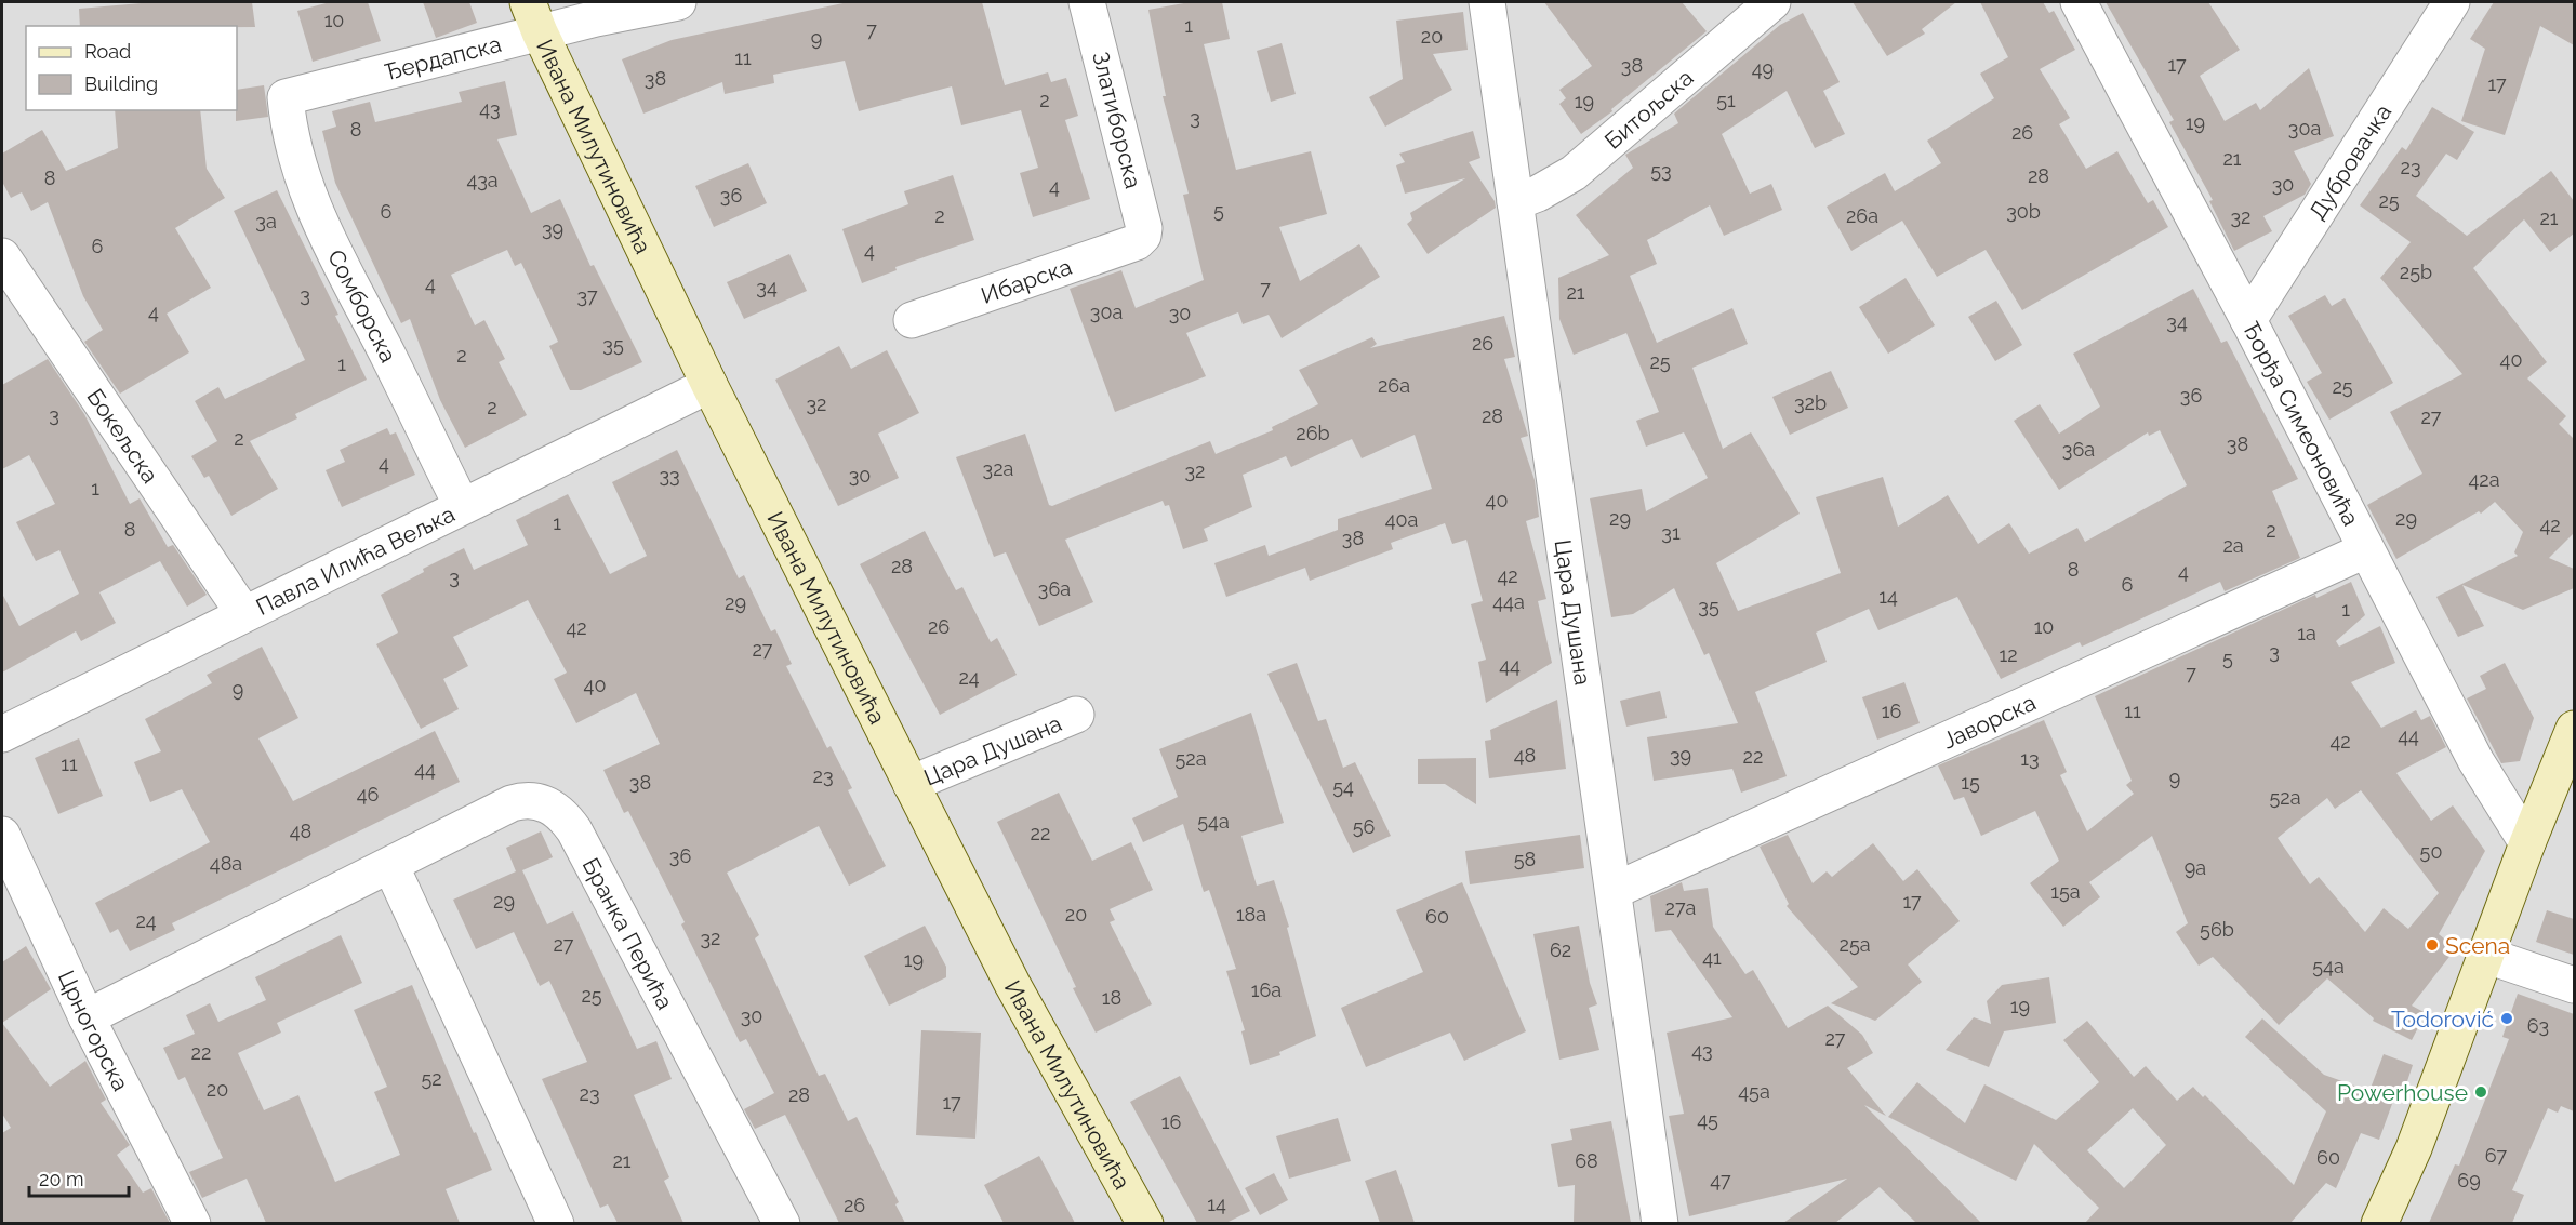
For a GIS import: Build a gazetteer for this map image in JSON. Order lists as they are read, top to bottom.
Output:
{
  "streets": {
    "street": [
      "Ђердапска",
      "Битољска",
      "Златиборска",
      "Ивана Милутиновића",
      "Дубровачка",
      "Ибарска",
      "Сомборска",
      "Ђорђа Симеоновића",
      "Бокељска",
      "Павла Илића Вељка",
      "Цара Душана",
      "Јаворска",
      "Бранка Перића",
      "Црногорска"
    ]
  },
  "crossings": [
    ["Ђердапска", "Ивана Милутиновића"],
    ["Ђердапска", "Сомборска"],
    ["Битољска", "Цара Душана"],
    ["Златиборска", "Ибарска"],
    ["Ивана Милутиновића", "Павла Илића Вељка"],
    ["Ивана Милутиновића", "Цара Душана"],
    ["Дубровачка", "Ђорђа Симеоновића"],
    ["Сомборска", "Павла Илића Вељка"],
    ["Ђорђа Симеоновића", "Јаворска"],
    ["Бокељска", "Павла Илића Вељка"],
    ["Цара Душана", "Јаворска"],
    ["Бранка Перића", "Црногорска"]
  ],
  "places": ["Scena", "Todorović", "Powerhouse"],
  "house_numbers": [
    "10",
    "1",
    "7",
    "20",
    "9",
    "11",
    "17",
    "38",
    "49",
    "38",
    "17",
    "2",
    "51",
    "19",
    "43",
    "3",
    "19",
    "30a",
    "8",
    "26",
    "21",
    "23",
    "53",
    "28",
    "8",
    "43a",
    "30",
    "4",
    "36",
    "25",
    "5",
    "6",
    "30b",
    "2",
    "26a",
    "32",
    "21",
    "3a",
    "39",
    "6",
    "4",
    "25b",
    "4",
    "34",
    "7",
    "21",
    "3",
    "37",
    "4",
    "30a",
    "30",
    "34",
    "26",
    "35",
    "2",
    "40",
    "25",
    "1",
    "26a",
    "25",
    "36",
    "32b",
    "32",
    "2",
    "3",
    "28",
    "27",
    "26b",
    "2",
    "38",
    "36a",
    "4",
    "32a",
    "32",
    "33",
    "30",
    "42a",
    "1",
    "40",
    "29",
    "29",
    "40a",
    "1",
    "42",
    "8",
    "2",
    "31",
    "38",
    "2a",
    "28",
    "8",
    "4",
    "42",
    "3",
    "6",
    "36a",
    "14",
    "44a",
    "29",
    "35",
    "1",
    "26",
    "10",
    "42",
    "1a",
    "27",
    "3",
    "12",
    "5",
    "44",
    "7",
    "24",
    "40",
    "9",
    "16",
    "11",
    "44",
    "42",
    "48",
    "39",
    "22",
    "52a",
    "13",
    "11",
    "44",
    "23",
    "9",
    "38",
    "15",
    "54",
    "46",
    "52a",
    "54a",
    "56",
    "48",
    "22",
    "50",
    "36",
    "58",
    "48a",
    "9a",
    "15a",
    "29",
    "17",
    "27a",
    "20",
    "18a",
    "60",
    "24",
    "56b",
    "32",
    "27",
    "25a",
    "62",
    "41",
    "19",
    "54a",
    "16a",
    "25",
    "18",
    "19",
    "30",
    "63",
    "27",
    "43",
    "22",
    "52",
    "20",
    "45a",
    "23",
    "28",
    "17",
    "45",
    "16",
    "67",
    "60",
    "21",
    "68",
    "47",
    "69",
    "14",
    "26"
  ],
  "legend": ["Road", "Building"],
  "scale_bar": "20 m"
}
